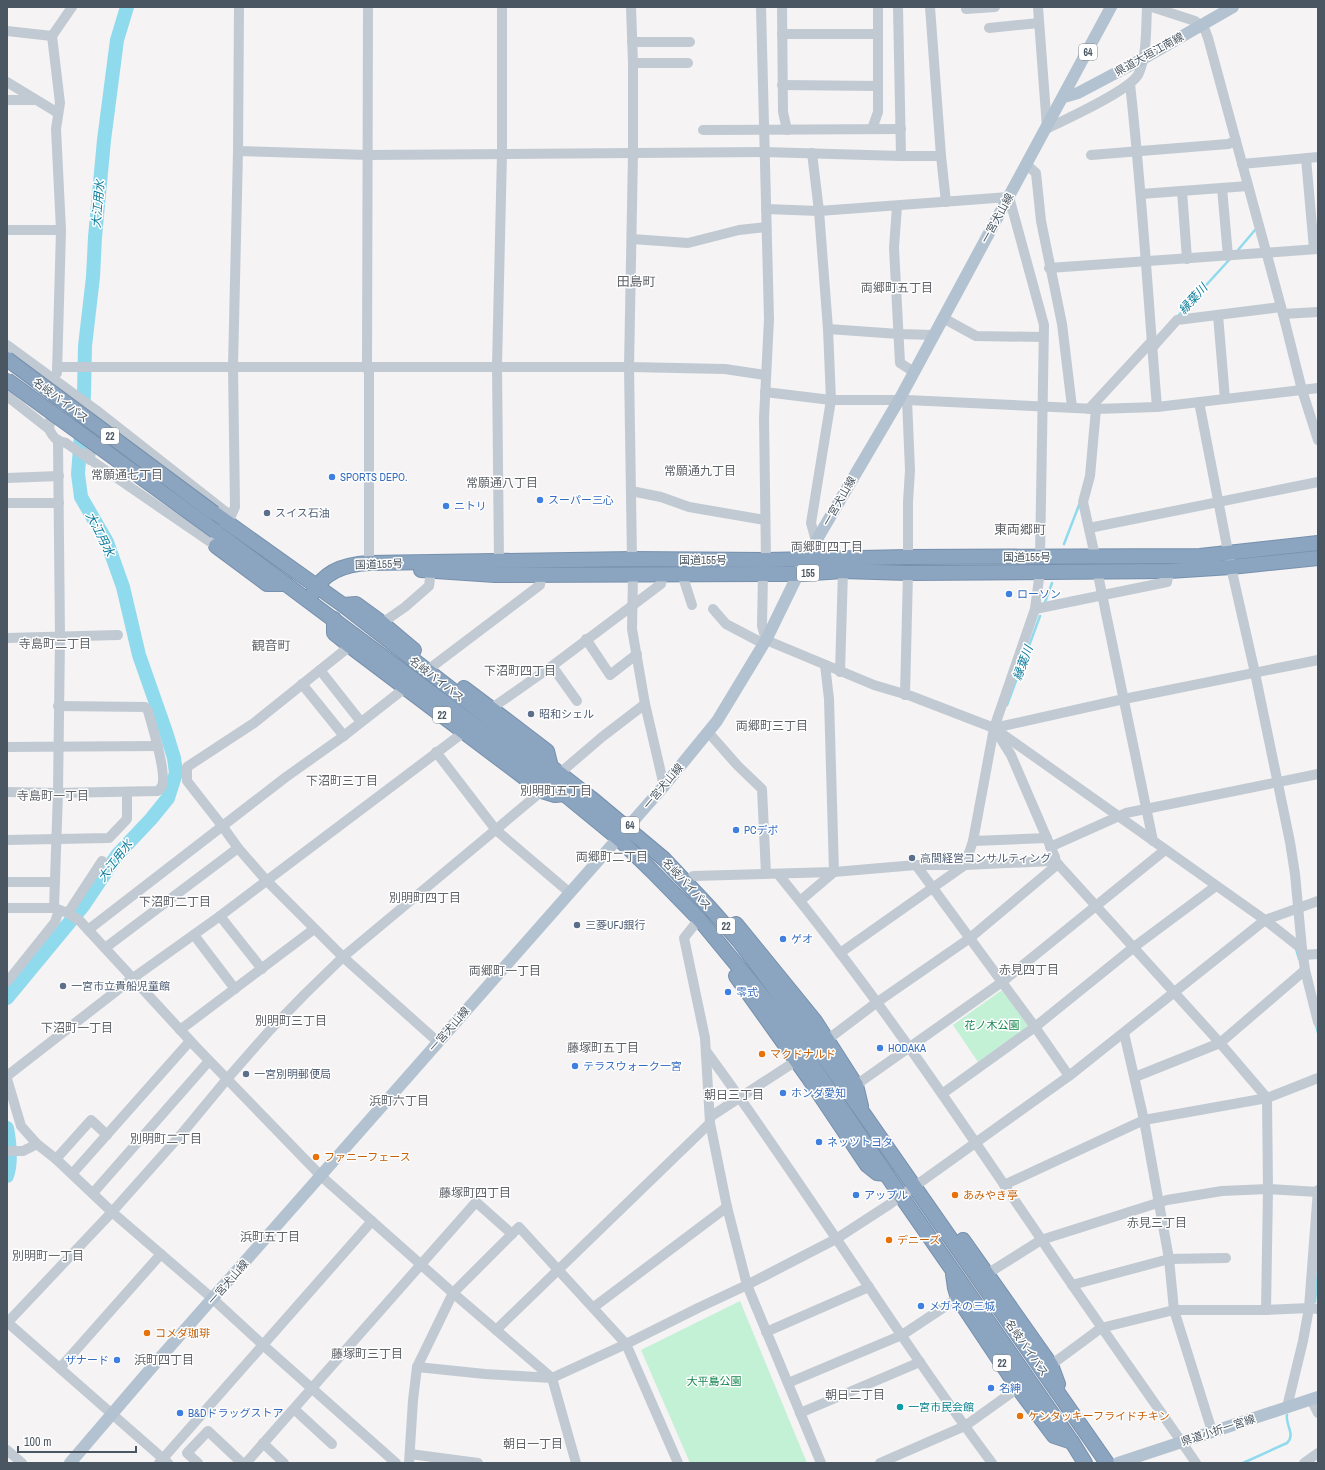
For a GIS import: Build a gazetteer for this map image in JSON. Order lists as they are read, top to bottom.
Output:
{
  "streets": {
    "highway": [
      "名岐バイパス",
      "22",
      "国道155号",
      "155"
    ],
    "main road": [
      "64",
      "県道大垣江南線",
      "一宮犬山線",
      "県道小折一宮線"
    ]
  },
  "crossings": [
    ["県道大垣江南線", "一宮犬山線"],
    ["一宮犬山線", "名岐バイパス"],
    ["一宮犬山線", "国道155号"],
    ["名岐バイパス", "22"],
    ["名岐バイパス", "国道155号"]
  ],
  "districts": [
    "田島町",
    "両郷町五丁目",
    "常願通九丁目",
    "常願通七丁目",
    "常願通八丁目",
    "東両郷町",
    "両郷町四丁目",
    "寺島町二丁目",
    "観音町",
    "下沼町四丁目",
    "両郷町三丁目",
    "下沼町三丁目",
    "別明町五丁目",
    "寺島町一丁目",
    "両郷町二丁目",
    "別明町四丁目",
    "下沼町二丁目",
    "赤見四丁目",
    "両郷町一丁目",
    "別明町三丁目",
    "下沼町一丁目",
    "藤塚町五丁目",
    "朝日三丁目",
    "浜町六丁目",
    "別明町二丁目",
    "藤塚町四丁目",
    "赤見三丁目",
    "浜町五丁目",
    "別明町一丁目",
    "藤塚町三丁目",
    "浜町四丁目",
    "朝日二丁目",
    "朝日一丁目"
  ],
  "water": ["大江用水", "縁葉川"],
  "parks": ["花ノ木公園", "大平島公園"],
  "places": [
    "SPORTS DEPO.",
    "スーパー三心",
    "ニトリ",
    "スイス石油",
    "ローソン",
    "昭和シェル",
    "PCデポ",
    "高間経営コンサルティング",
    "三菱UFJ銀行",
    "ゲオ",
    "一宮市立貴船児童館",
    "零式",
    "HODAKA",
    "マクドナルド",
    "テラスウォーク一宮",
    "一宮別明郵便局",
    "ホンダ愛知",
    "ネッツトヨタ",
    "ファニーフェース",
    "アップル",
    "あみやき亭",
    "デニーズ",
    "メガネの三城",
    "コメダ珈琲",
    "ザナード",
    "名紳",
    "一宮市民会館",
    "B&Dドラッグストア",
    "ケンタッキーフライドチキン"
  ],
  "scale_bar": "100 m"
}
